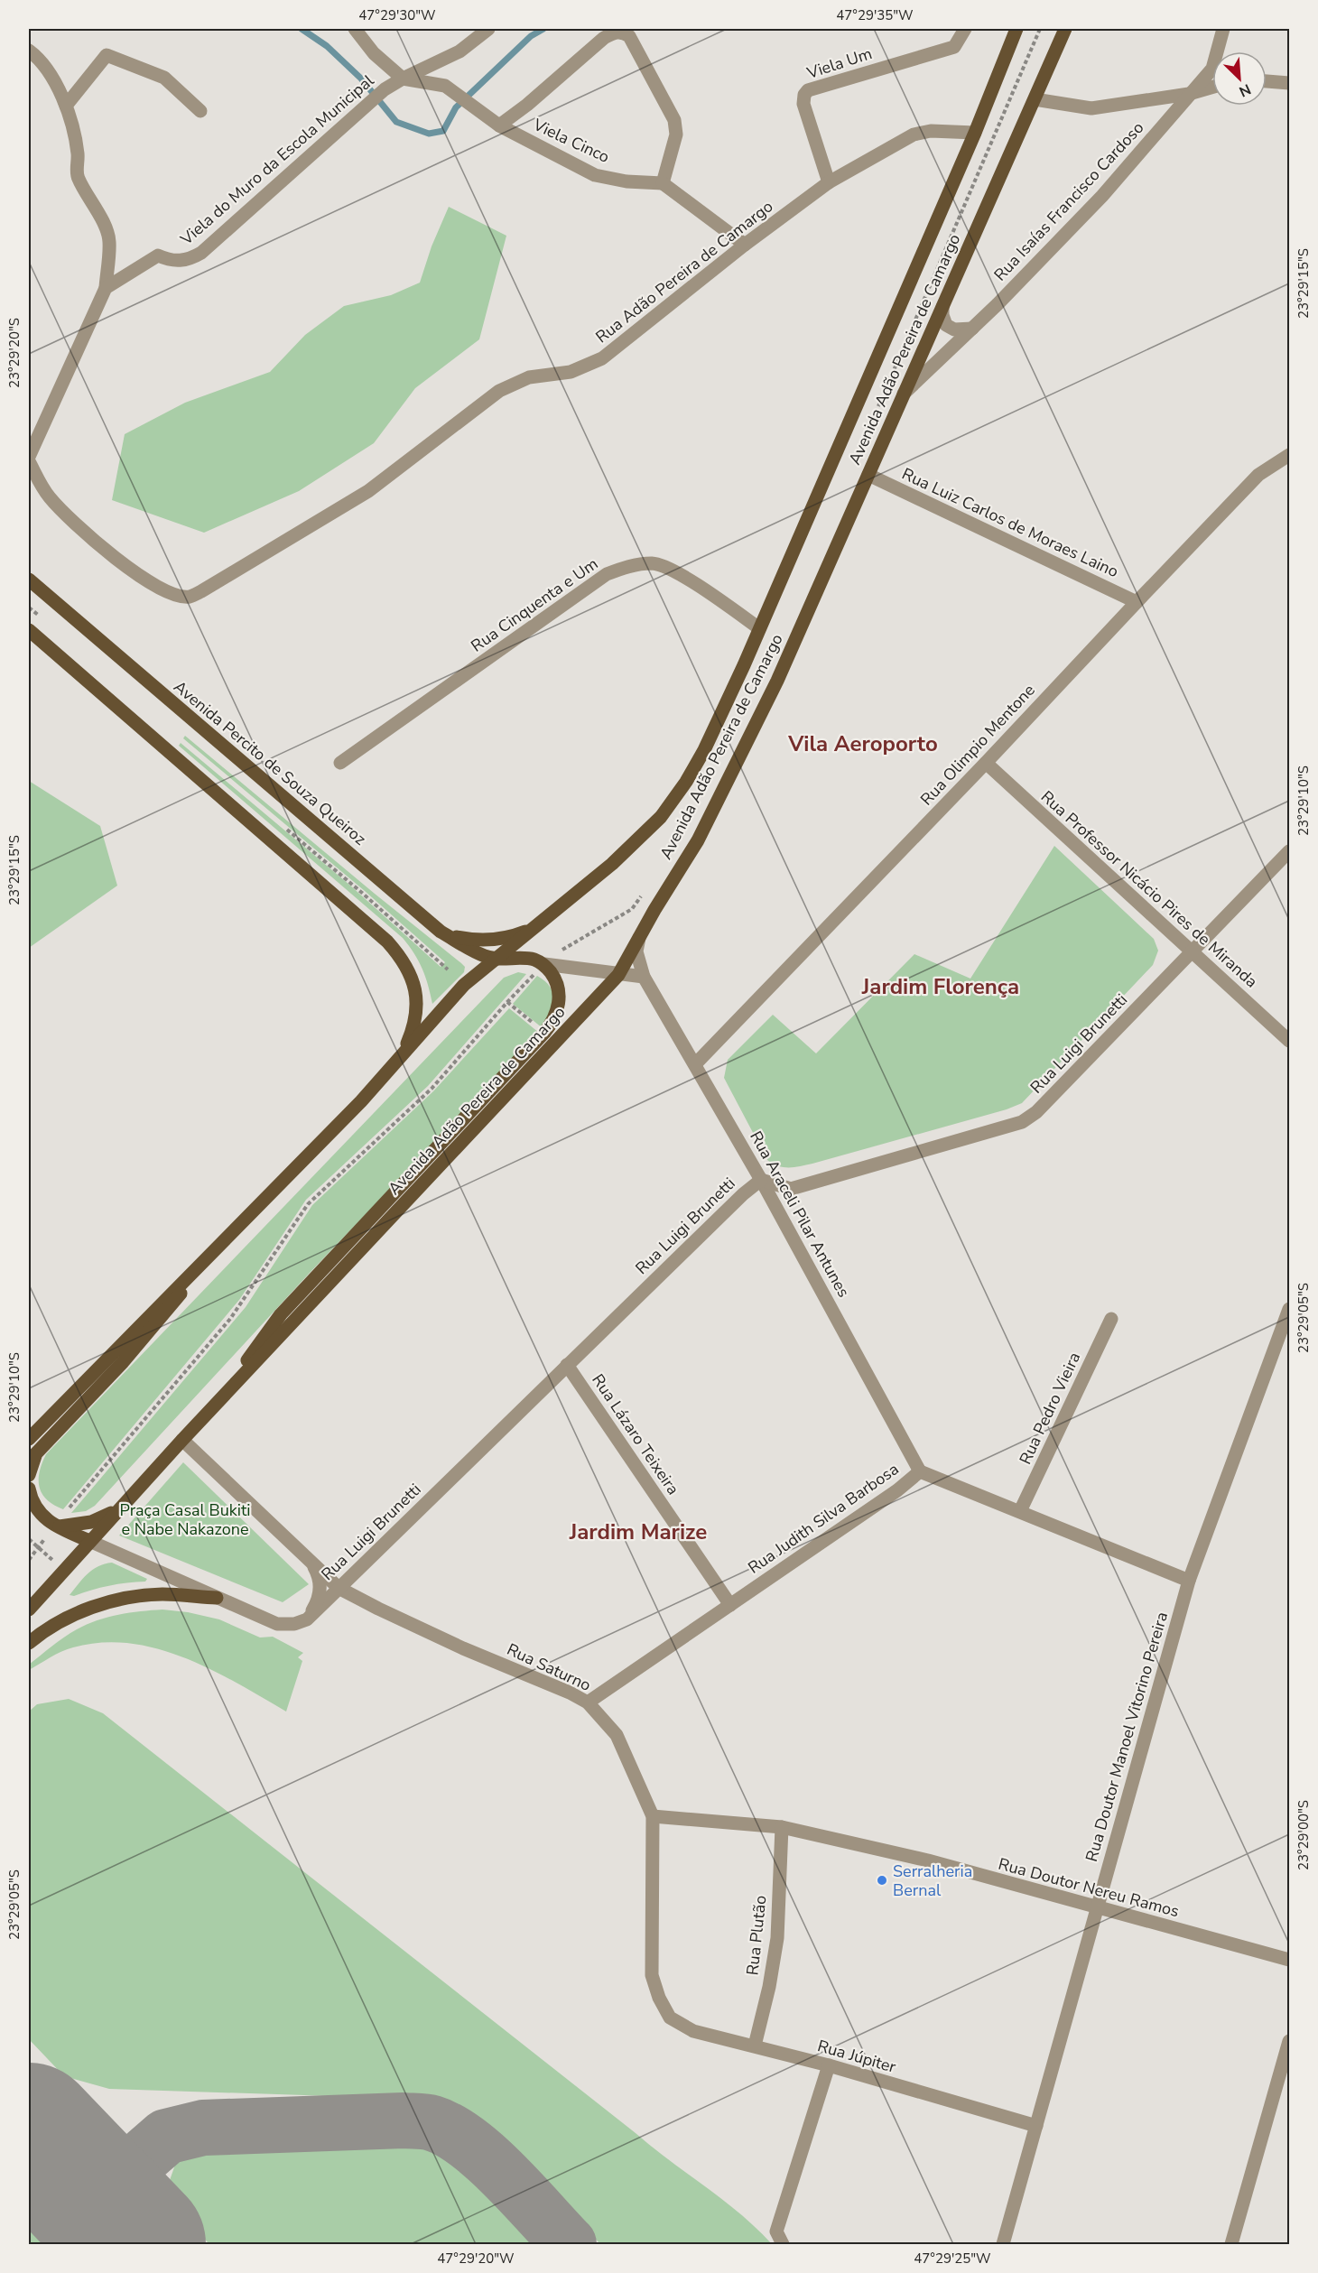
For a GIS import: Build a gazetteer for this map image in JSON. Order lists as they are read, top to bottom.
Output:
{
  "streets": {
    "main road": ["Avenida Adão Pereira de Camargo", "Avenida Percito de Souza Queiroz"],
    "street": [
      "Viela Um",
      "Viela Cinco",
      "Viela do Muro da Escola Municipal",
      "Rua Isaías Francisco Cardoso",
      "Rua Adão Pereira de Camargo",
      "Rua Luiz Carlos de Moraes Laino",
      "Rua Cinquenta e Um",
      "Rua Olimpio Mentone",
      "Rua Professor Nicácio Pires de Miranda",
      "Rua Luigi Brunetti",
      "Rua Araceli Pilar Antunes",
      "Rua Pedro Vieira",
      "Rua Lázaro Teixeira",
      "Rua Judith Silva Barbosa",
      "Rua Saturno",
      "Rua Doutor Manoel Vitorino Pereira",
      "Rua Doutor Nereu Ramos",
      "Rua Plutão",
      "Rua Júpiter"
    ]
  },
  "crossings": [
    ["Viela Um", "Rua Adão Pereira de Camargo"],
    ["Viela Cinco", "Viela do Muro da Escola Municipal"],
    ["Rua Isaías Francisco Cardoso", "Avenida Adão Pereira de Camargo"],
    ["Rua Adão Pereira de Camargo", "Avenida Adão Pereira de Camargo"],
    ["Avenida Adão Pereira de Camargo", "Rua Luiz Carlos de Moraes Laino"],
    ["Avenida Adão Pereira de Camargo", "Rua Cinquenta e Um"],
    ["Avenida Adão Pereira de Camargo", "Avenida Percito de Souza Queiroz"],
    ["Avenida Adão Pereira de Camargo", "Rua Araceli Pilar Antunes"],
    ["Rua Luiz Carlos de Moraes Laino", "Rua Olimpio Mentone"],
    ["Rua Olimpio Mentone", "Rua Professor Nicácio Pires de Miranda"],
    ["Rua Olimpio Mentone", "Rua Araceli Pilar Antunes"],
    ["Rua Professor Nicácio Pires de Miranda", "Rua Luigi Brunetti"],
    ["Rua Luigi Brunetti", "Rua Araceli Pilar Antunes"],
    ["Rua Luigi Brunetti", "Rua Lázaro Teixeira"],
    ["Rua Luigi Brunetti", "Rua Saturno"],
    ["Rua Araceli Pilar Antunes", "Rua Judith Silva Barbosa"],
    ["Rua Pedro Vieira", "Rua Judith Silva Barbosa"],
    ["Rua Lázaro Teixeira", "Rua Judith Silva Barbosa"],
    ["Rua Judith Silva Barbosa", "Rua Saturno"],
    ["Rua Judith Silva Barbosa", "Rua Doutor Manoel Vitorino Pereira"],
    ["Rua Saturno", "Rua Doutor Nereu Ramos"],
    ["Rua Saturno", "Rua Júpiter"],
    ["Rua Doutor Manoel Vitorino Pereira", "Rua Doutor Nereu Ramos"],
    ["Rua Doutor Manoel Vitorino Pereira", "Rua Júpiter"],
    ["Rua Doutor Nereu Ramos", "Rua Plutão"],
    ["Rua Plutão", "Rua Júpiter"]
  ],
  "districts": ["Vila Aeroporto", "Jardim Florença", "Jardim Marize"],
  "parks": ["Praça Casal Bukiti e Nabe Nakazone"],
  "places": ["Serralheria Bernal"],
  "north": "bottom right",
  "coordinates": [
    "47°29'30\"W",
    "47°29'35\"W",
    "23°29'15\"S",
    "23°29'20\"S",
    "23°29'10\"S",
    "23°29'05\"S",
    "23°29'00\"S",
    "47°29'20\"W",
    "47°29'25\"W"
  ]
}
